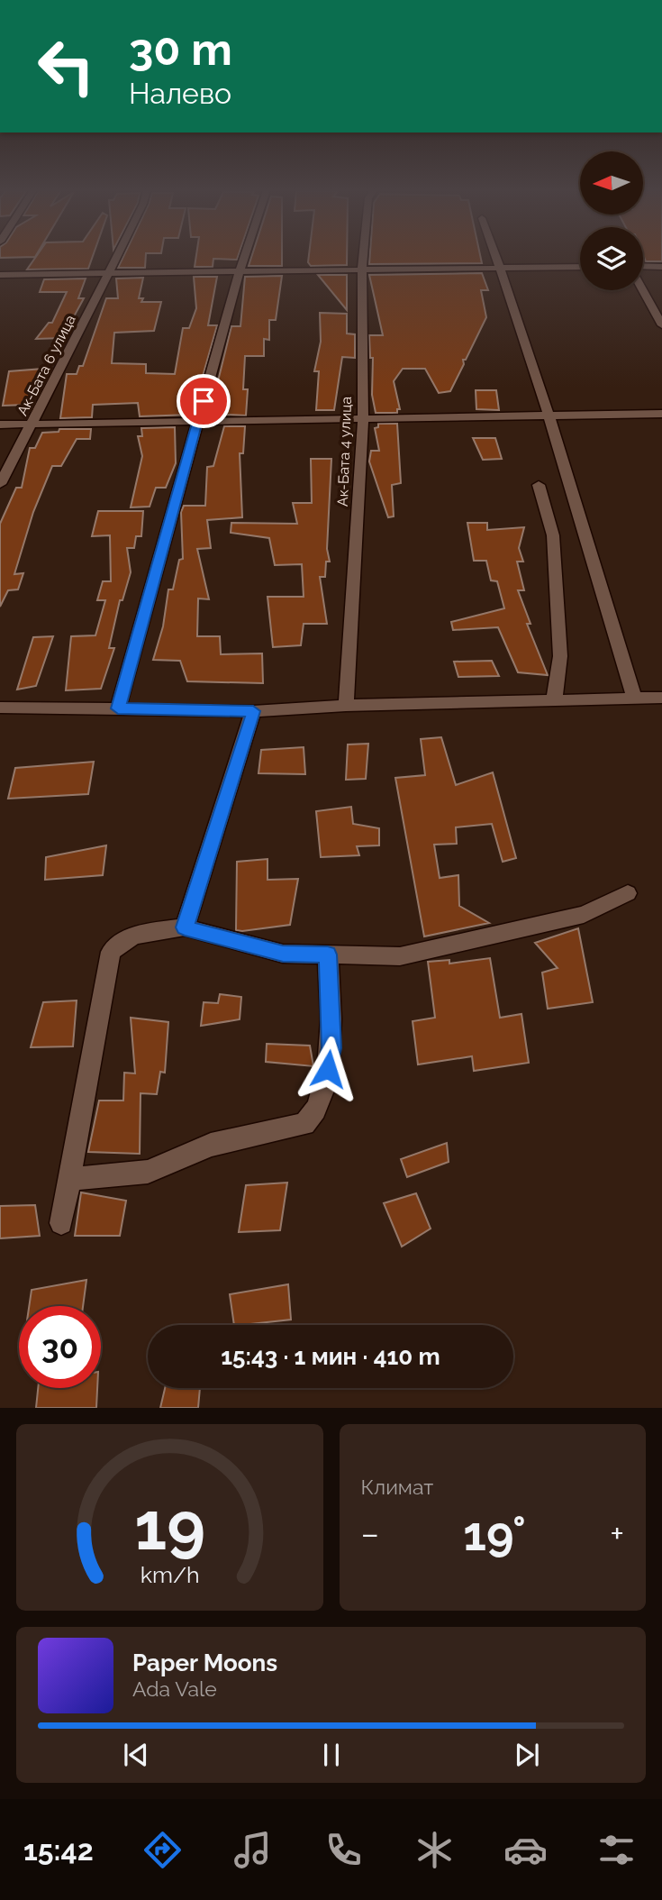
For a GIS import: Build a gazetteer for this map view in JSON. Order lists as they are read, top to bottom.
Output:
{
  "streets": {
    "street": ["Ак-Бата 6 улица", "Ак-Бата 4 улица"]
  },
  "north": "left",
  "page": {
    "turn": ["30 m", "Налево"],
    "limit": "30",
    "trip": "15:43 · 1 мин · 410 m",
    "tile": "Климат",
    "heat": ["−", "19°", "+"],
    "song": ["Paper Moons", "Ada Vale"],
    "tabs": "15:42",
    "gauge": ["19", "km/h"]
  }
}
